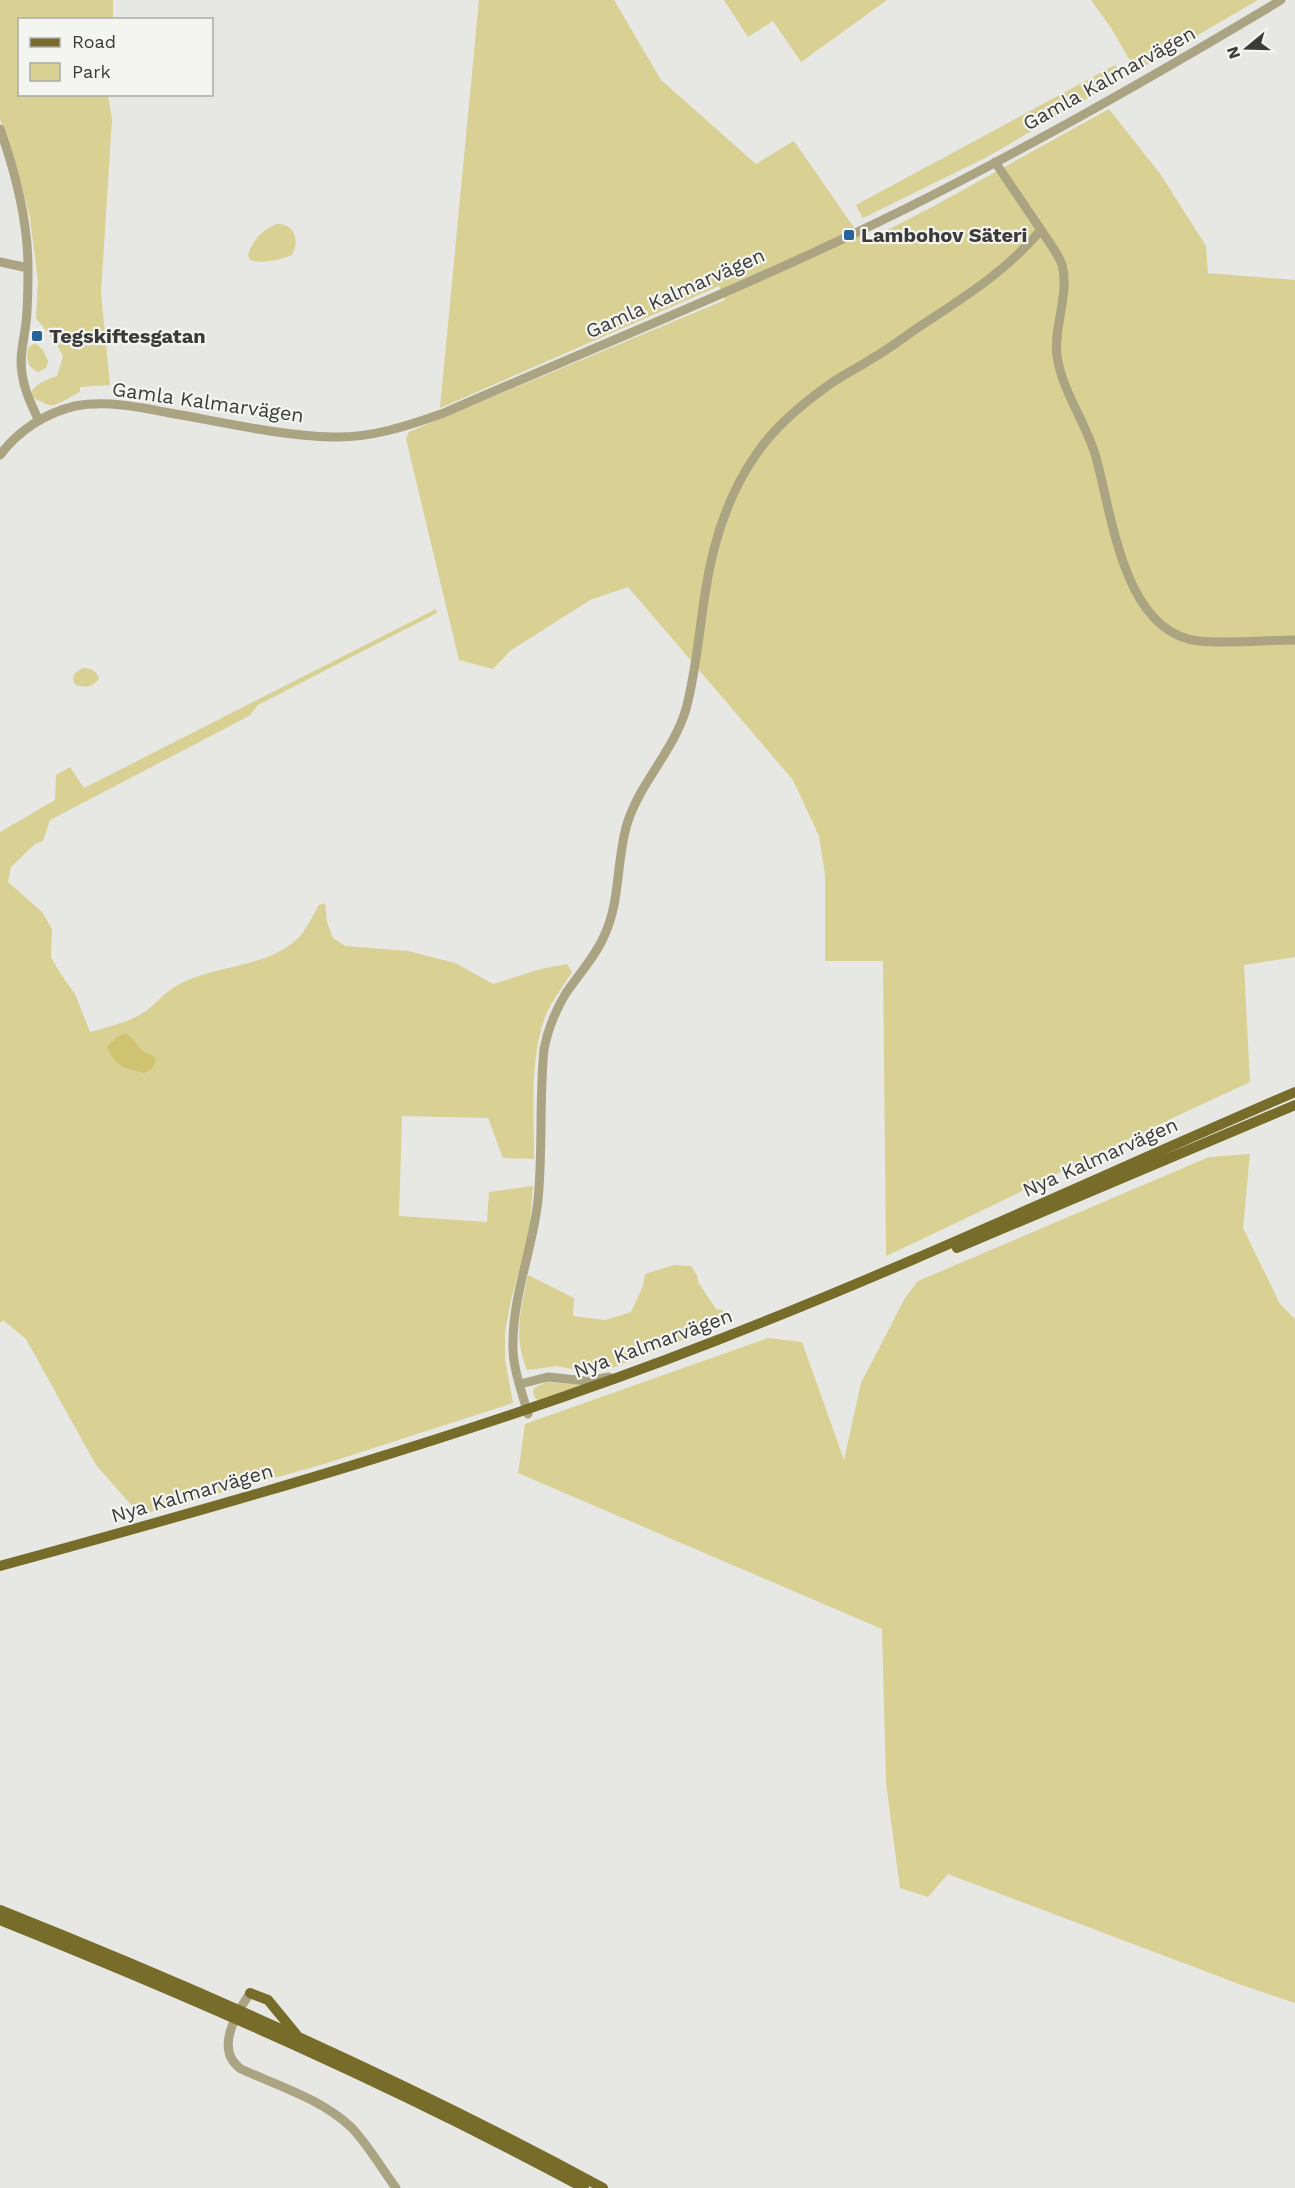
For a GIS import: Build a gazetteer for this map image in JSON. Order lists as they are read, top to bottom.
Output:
{
  "streets": {
    "main road": ["Nya Kalmarvägen"],
    "street": ["Gamla Kalmarvägen"]
  },
  "places": {
    "transit": ["Lambohov Säteri", "Tegskiftesgatan"]
  },
  "legend": ["Road", "Park"],
  "north": "left"
}
